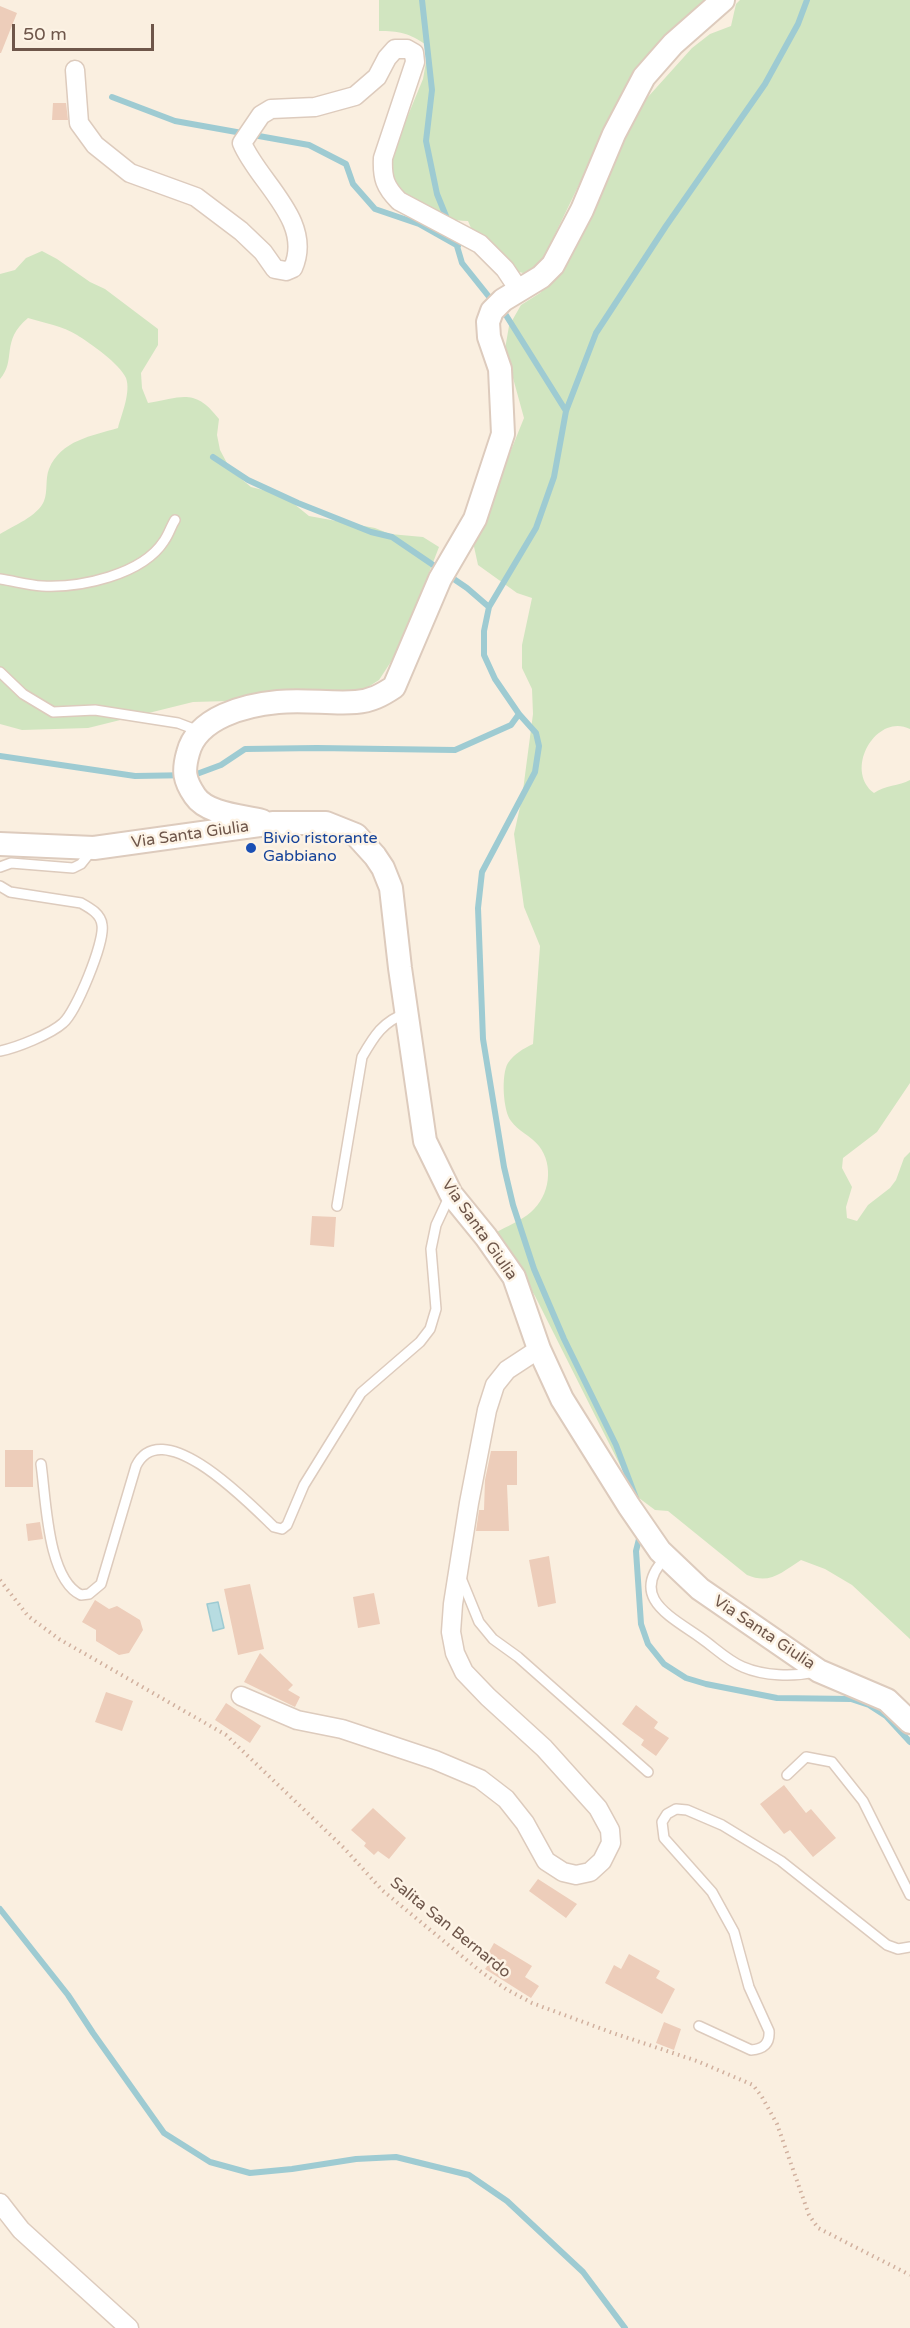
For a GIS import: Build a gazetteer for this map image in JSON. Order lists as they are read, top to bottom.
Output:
{
  "streets": {
    "street": ["Via Santa Giulia"],
    "path": ["Salita San Bernardo"]
  },
  "places": ["Bivio ristorante Gabbiano"],
  "scale_bar": "50 m"
}
